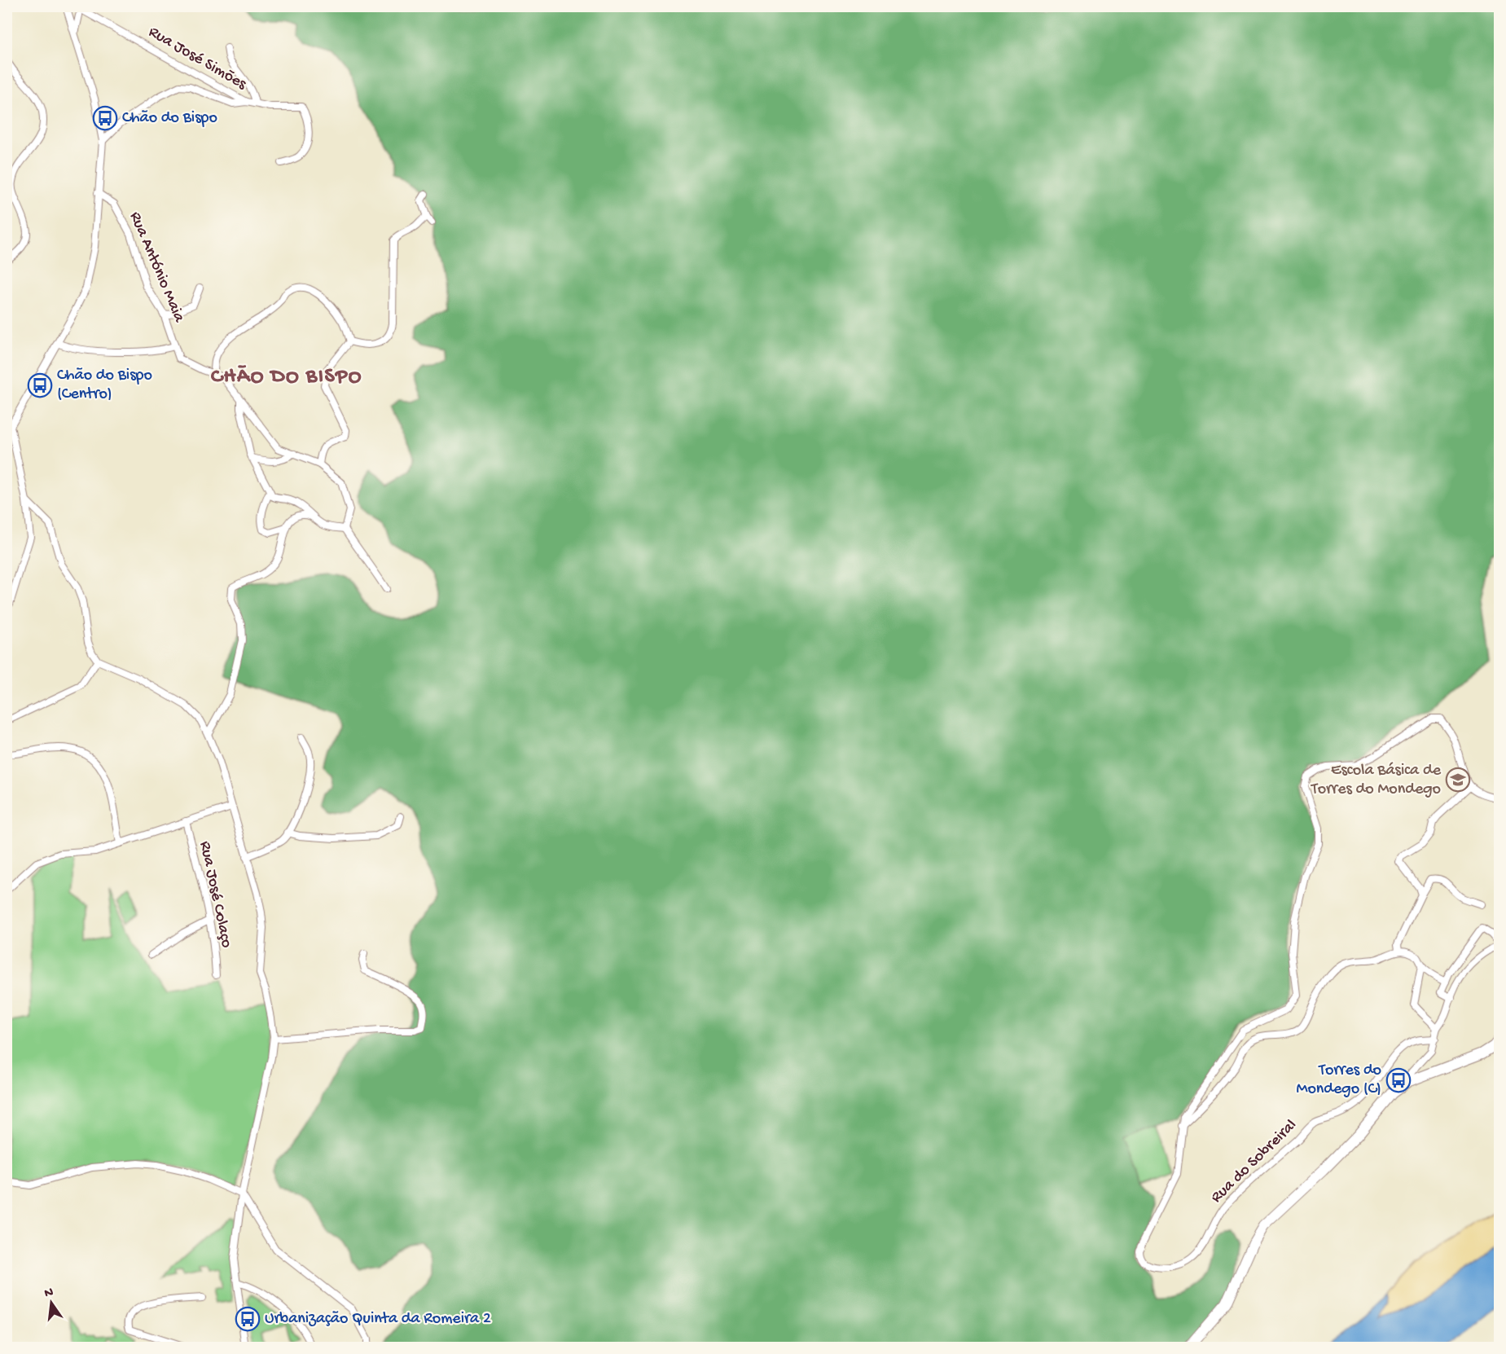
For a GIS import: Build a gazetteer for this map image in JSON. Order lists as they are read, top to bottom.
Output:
{
  "streets": {
    "street": [
      "Rua José Simões",
      "Rua António Maia",
      "Rua José Colaço",
      "Rua do Sobreiral"
    ]
  },
  "districts": ["CHÃO DO BISPO"],
  "places": {
    "bus stop": [
      "Chão do Bispo",
      "Chão do Bispo (Centro)",
      "Torres do Mondego (C)",
      "Urbanização Quinta da Romeira 2"
    ],
    "school or university": ["Escola Básica de Torres do Mondego"]
  },
  "north": "top"
}
